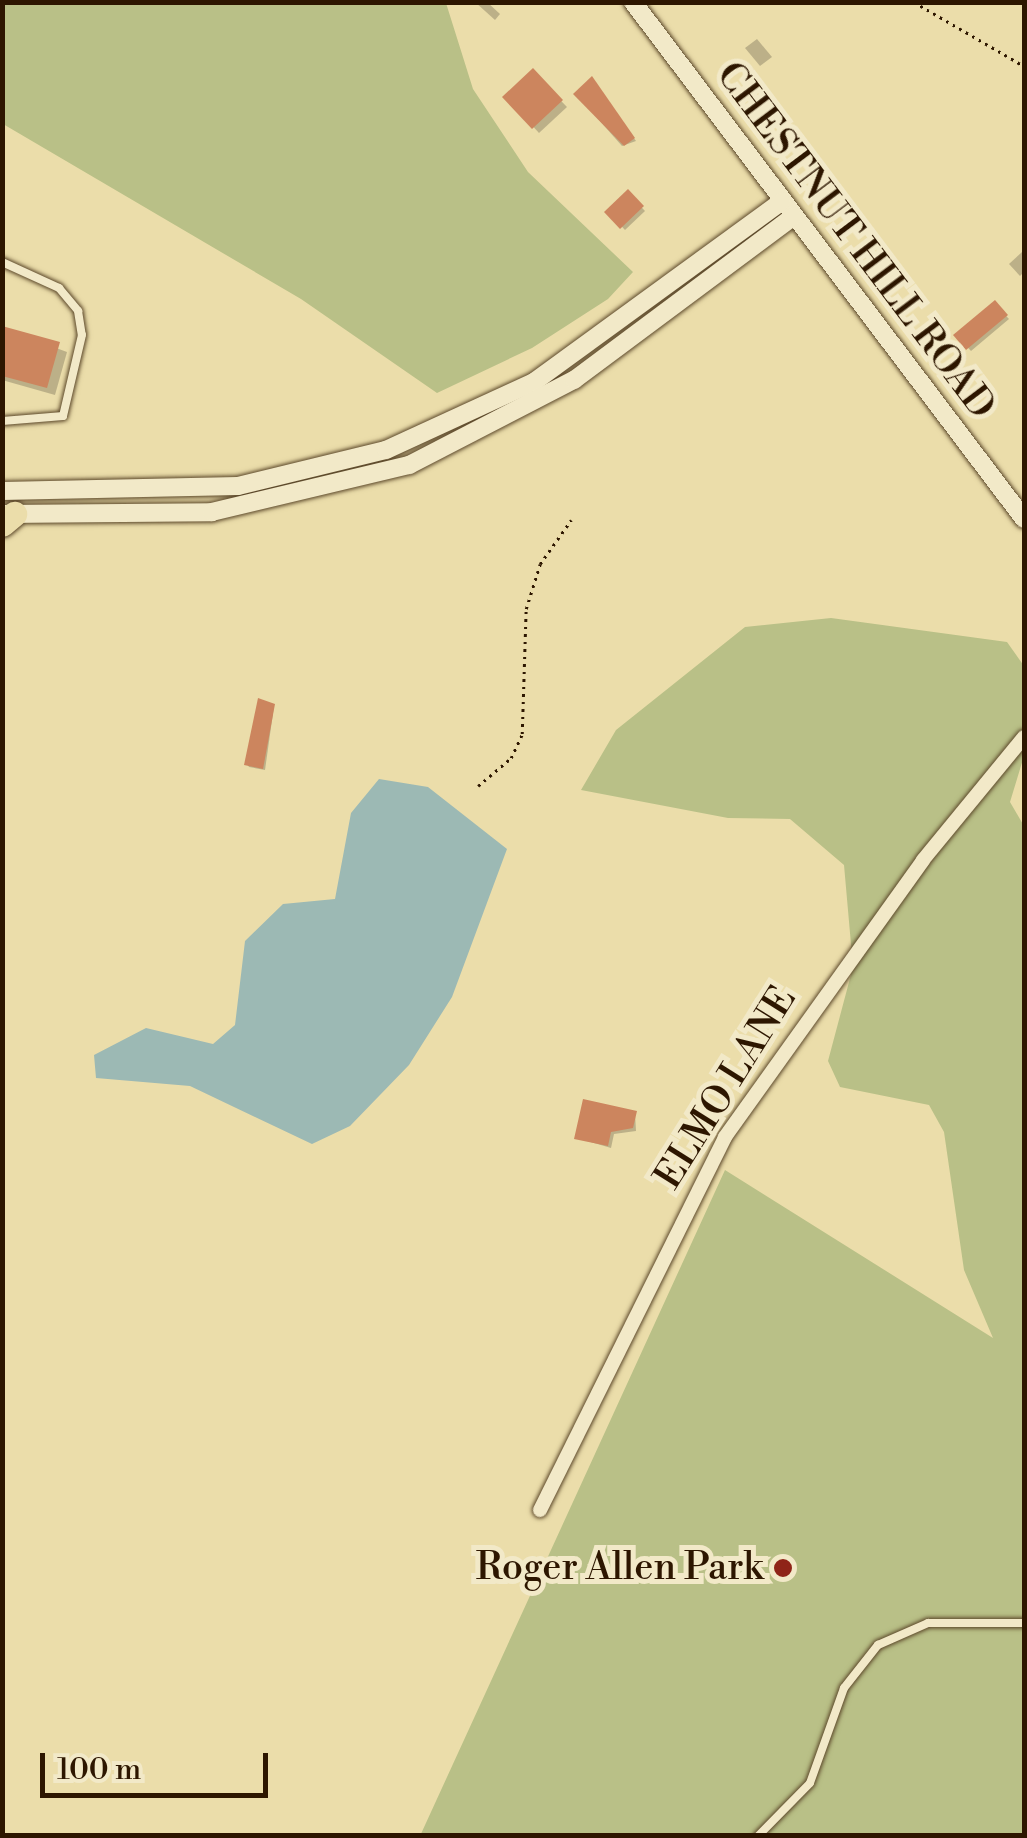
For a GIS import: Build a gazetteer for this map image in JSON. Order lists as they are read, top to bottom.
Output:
{
  "streets": {
    "street": ["CHESTNUT HILL ROAD", "ELMO LANE"]
  },
  "places": ["Roger Allen Park"],
  "scale_bar": "100 m"
}
